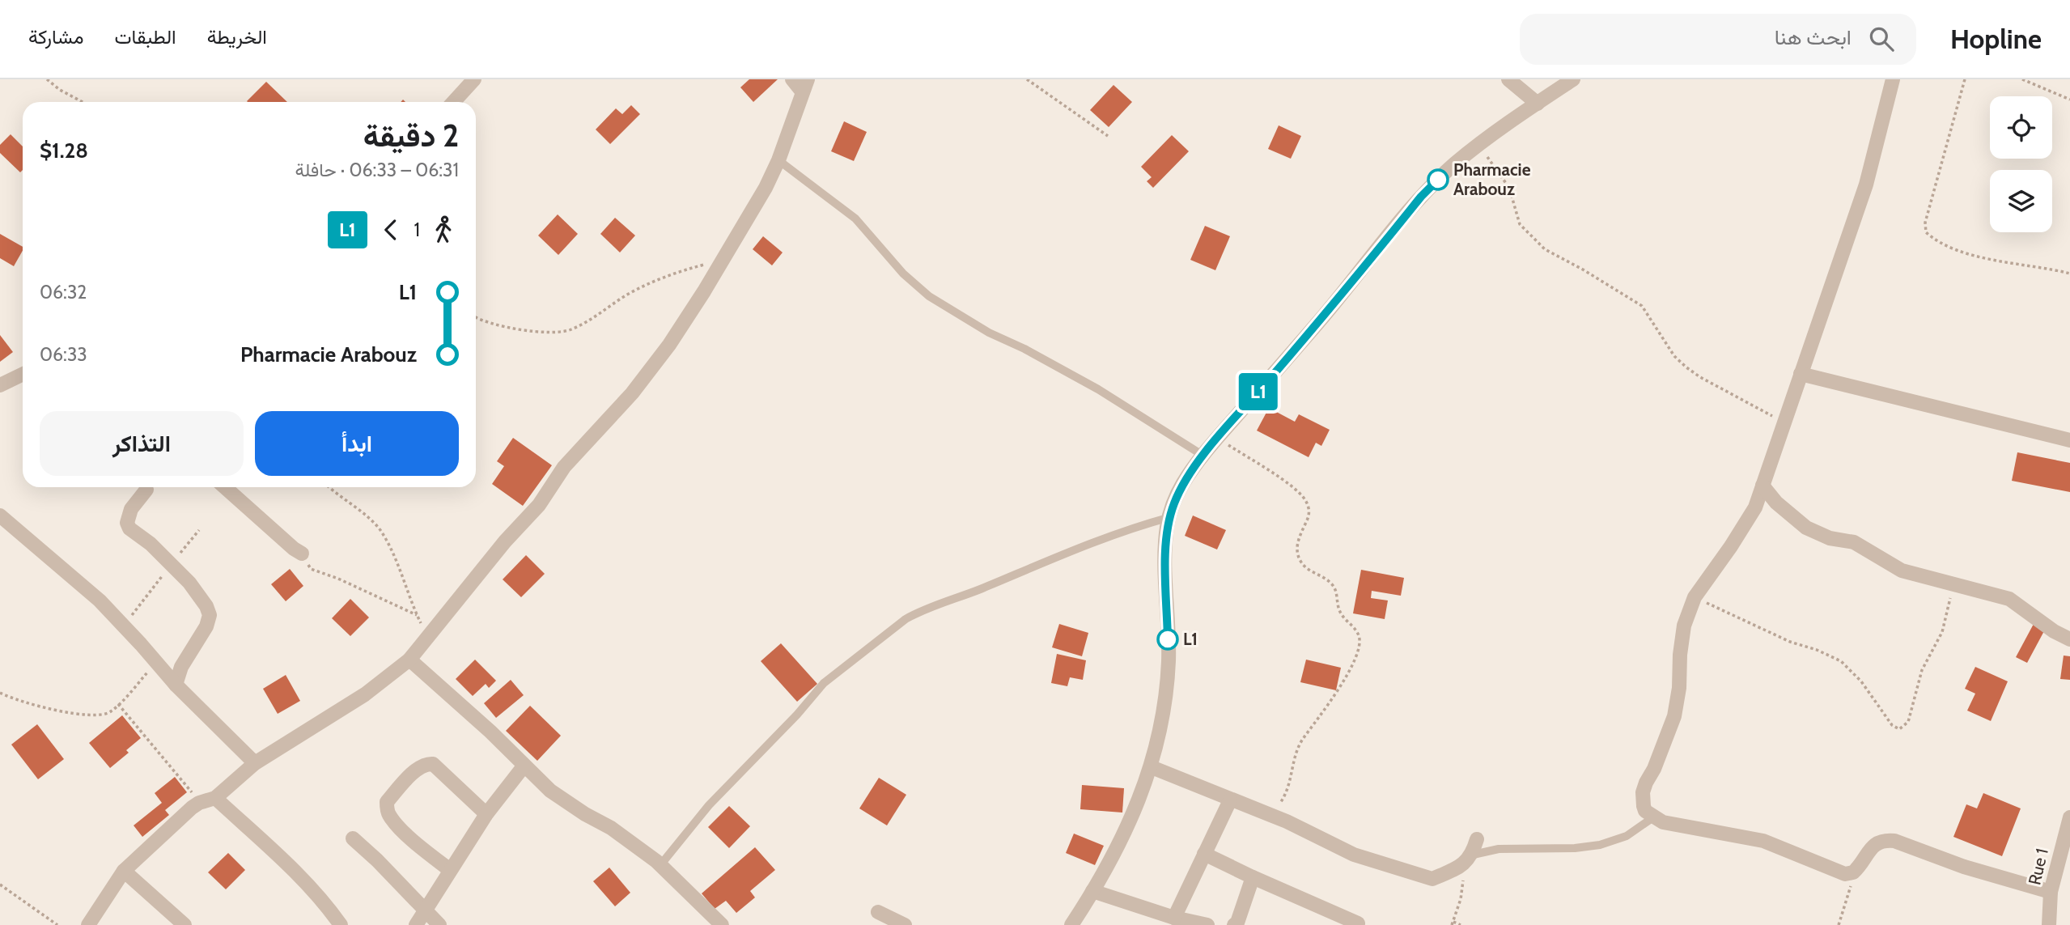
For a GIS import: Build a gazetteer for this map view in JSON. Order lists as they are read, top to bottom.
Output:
{
  "streets": {
    "street": ["Rue 1"]
  },
  "places": ["Pharmacie Arabouz", "L1"],
  "lines": ["bus line L1"],
  "page": {
    "header": "Hopline",
    "search": "ابحث هنا",
    "nav": ["الخريطة", "الطبقات", "مشاركة"],
    "on_map": "L1",
    "heading": ["2 دقيقة", "06:31 – 06:33 · حافلة", "$1.28"],
    "legs": ["1", "L1"],
    "list": [
      {
        "name": "L1",
        "value": "06:32"
      },
      {
        "name": "Pharmacie Arabouz",
        "value": "06:33"
      }
    ],
    "buttons": ["ابدأ", "التذاكر"]
  }
}
